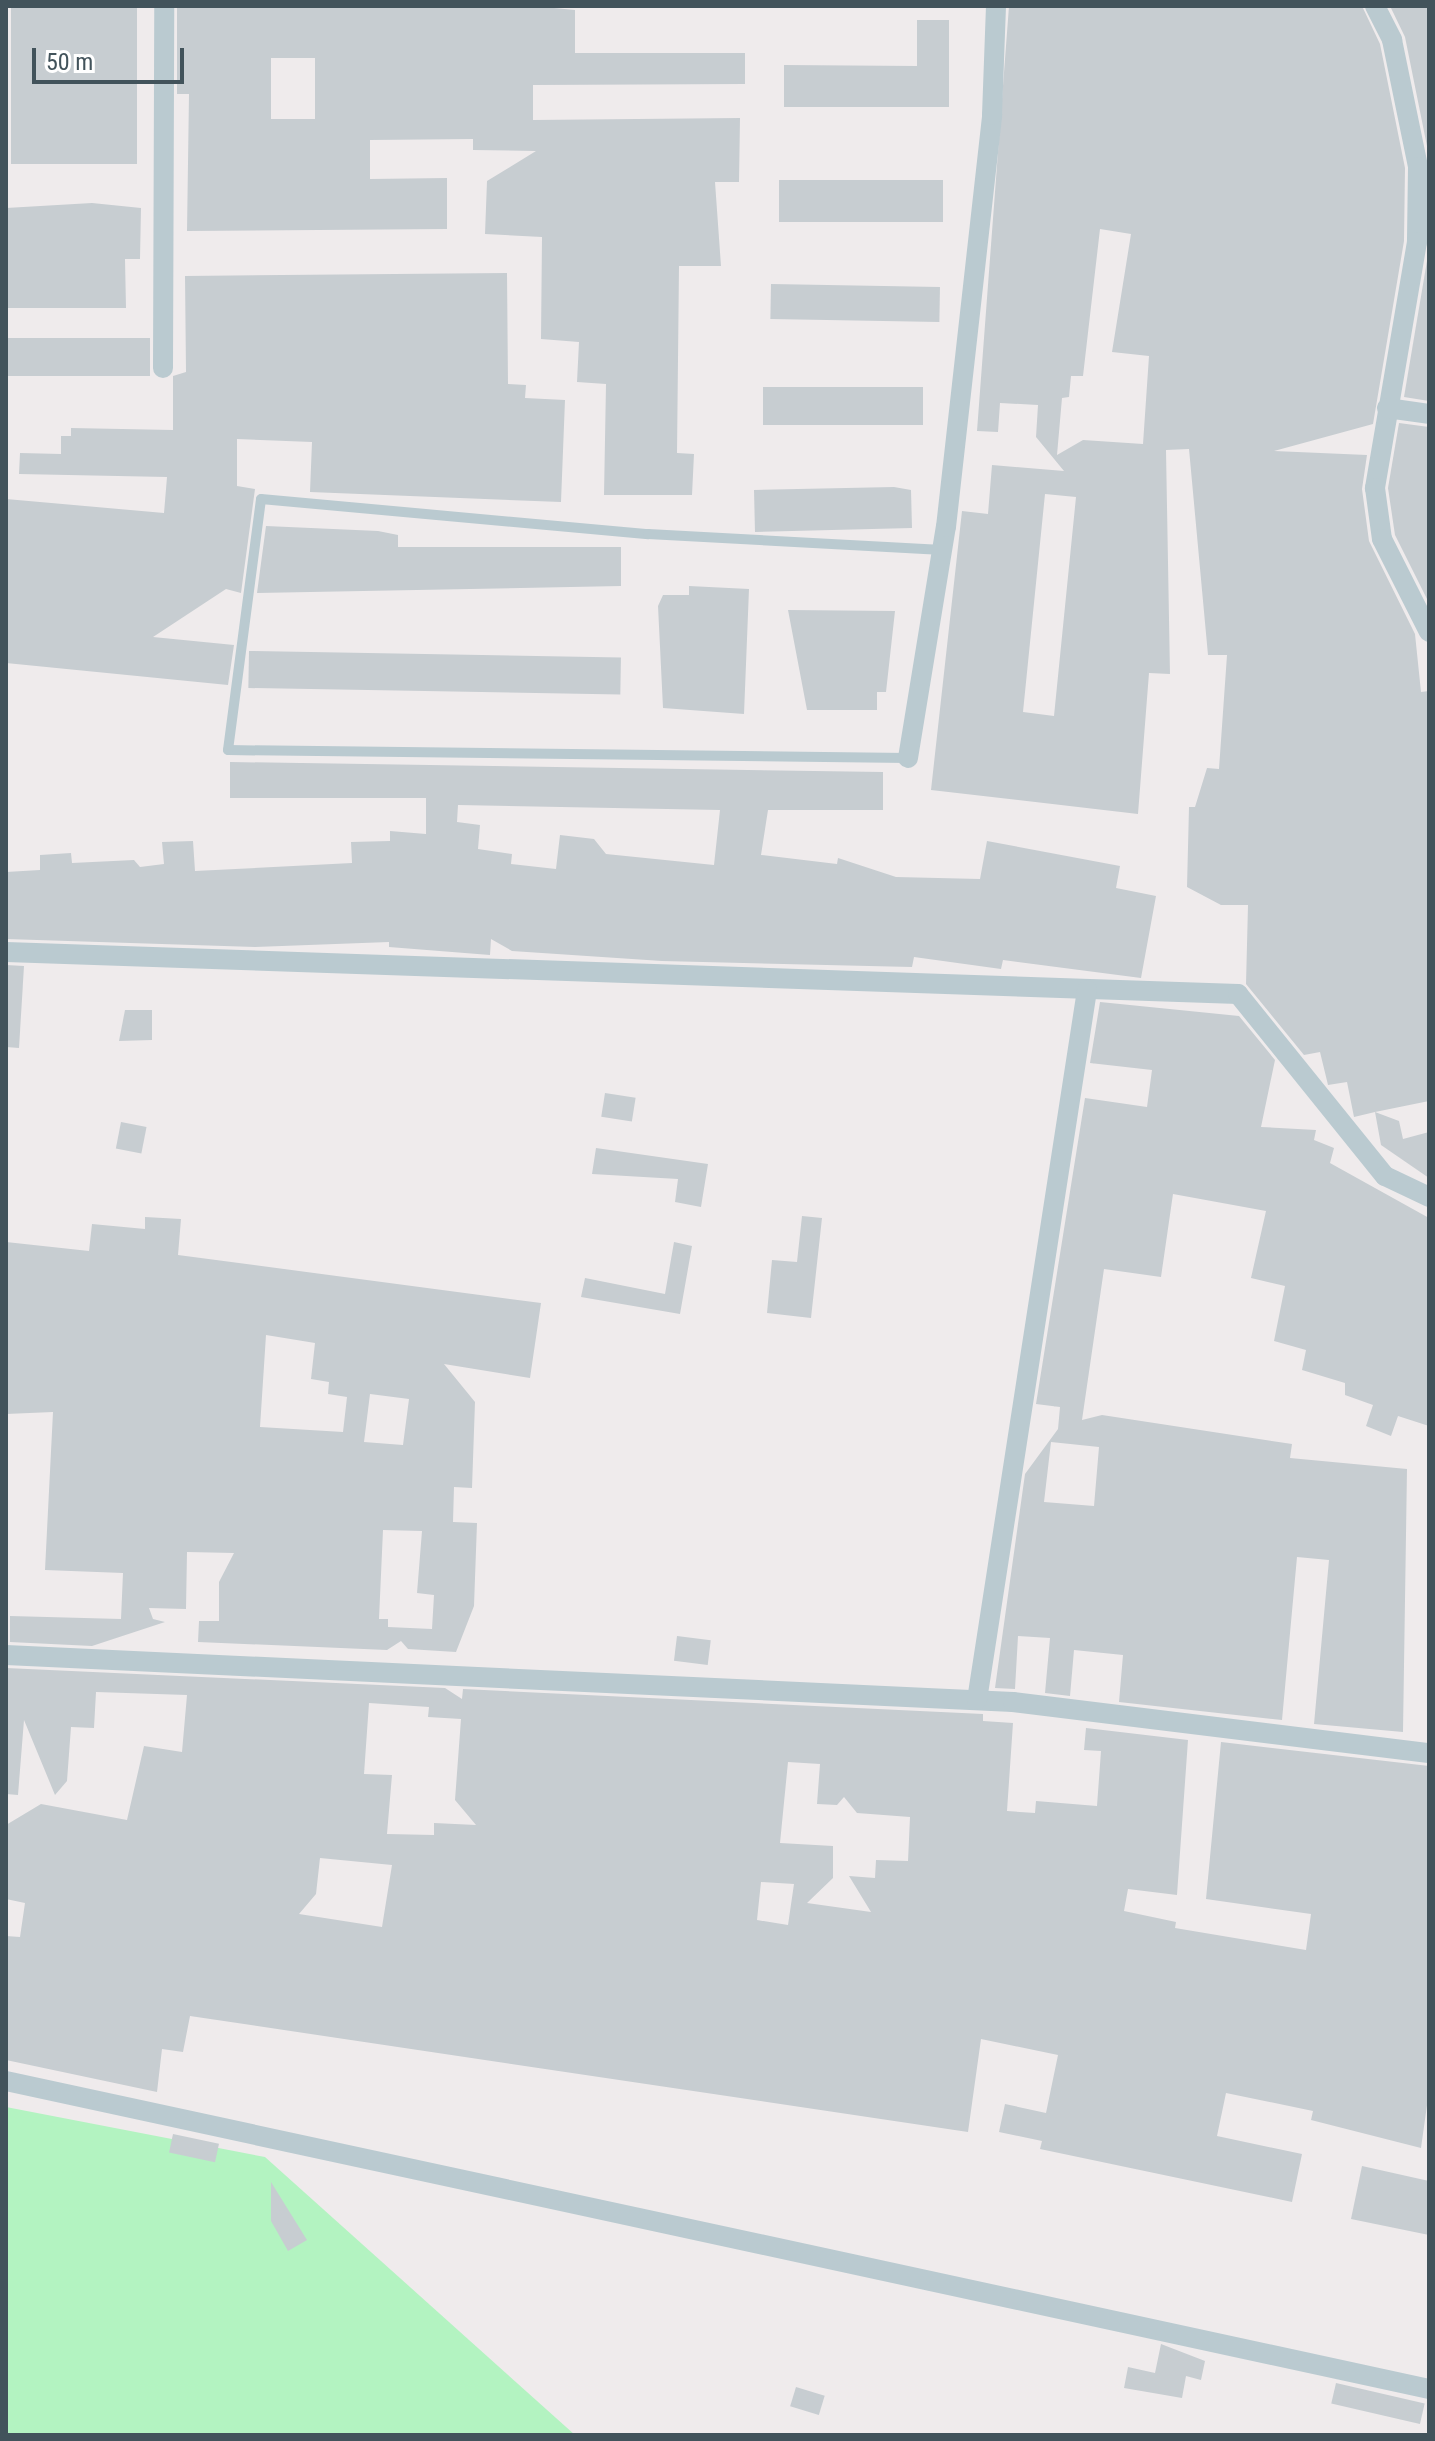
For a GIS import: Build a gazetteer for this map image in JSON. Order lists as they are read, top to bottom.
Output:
{
  "scale_bar": "50 m"
}
